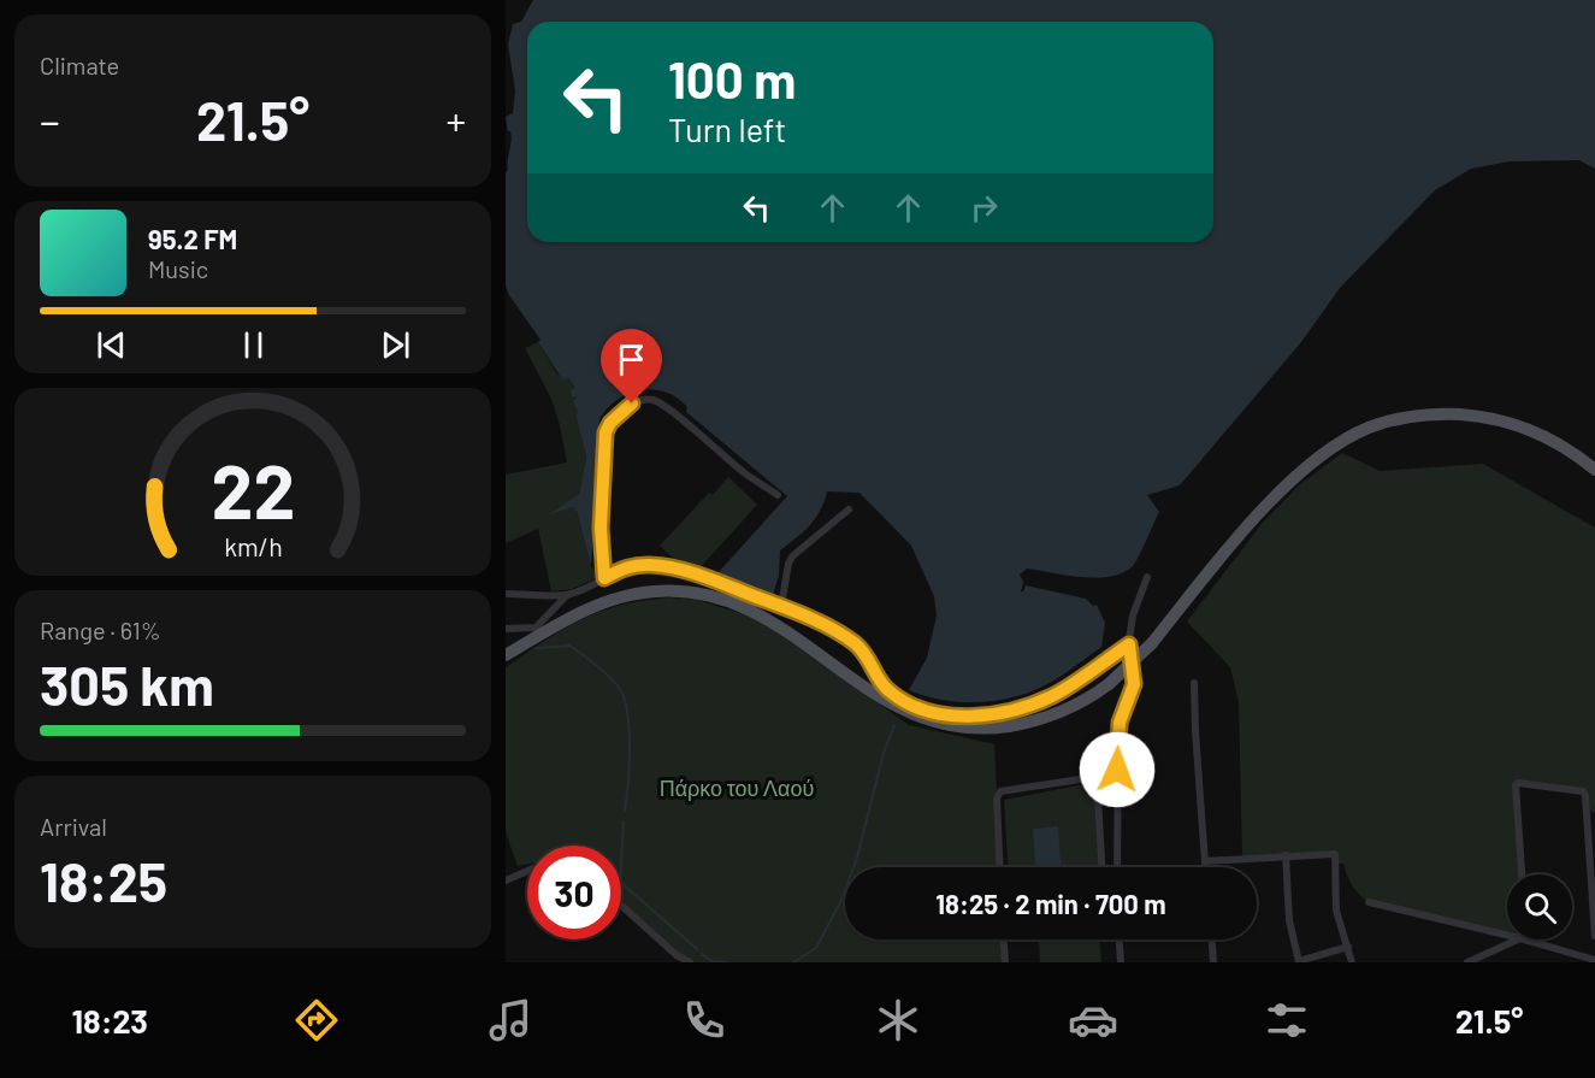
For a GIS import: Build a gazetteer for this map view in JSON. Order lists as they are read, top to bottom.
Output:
{
  "parks": ["Πάρκο του Λαού"],
  "page": {
    "tile": [
      "Climate",
      ["Range · 61%", "305 km"],
      ["Arrival", "18:25"]
    ],
    "turn": ["100 m", "Turn left"],
    "heat": ["−", "21.5°", "+"],
    "song": ["95.2 FM", "Music"],
    "limit": "30",
    "trip": "18:25 · 2 min · 700 m",
    "tabs": ["18:23", "21.5°"],
    "gauge": ["22", "km/h"]
  }
}
